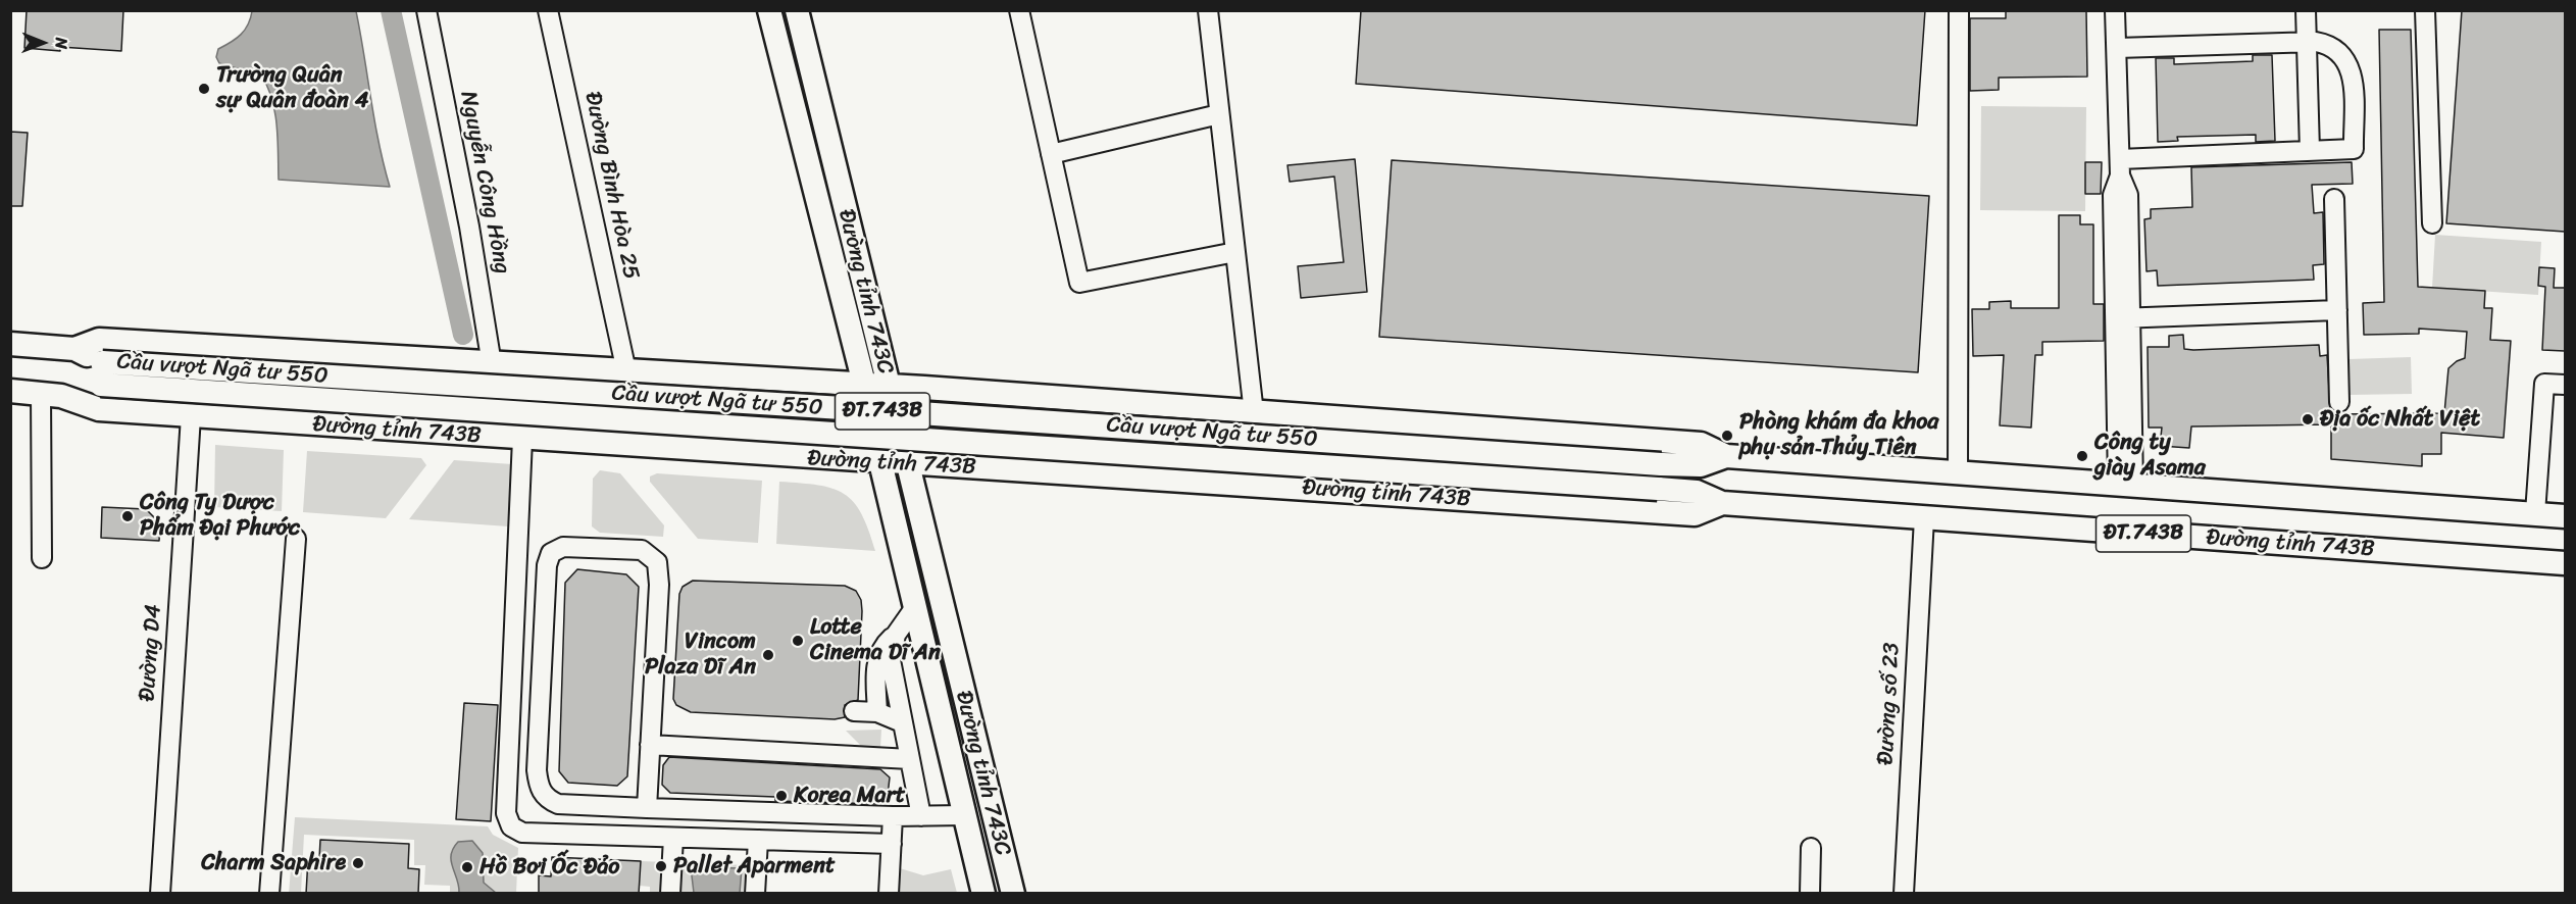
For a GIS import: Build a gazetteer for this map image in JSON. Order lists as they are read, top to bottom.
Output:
{
  "streets": {
    "main road": [
      "Đường tỉnh 743C",
      "Cầu vượt Ngã tư 550",
      "ĐT.743B",
      "Đường tỉnh 743B"
    ],
    "street": [
      "Nguyễn Công Hồng",
      "Đường Bình Hòa 25",
      "Đường D4",
      "Đường số 23"
    ]
  },
  "crossings": [
    ["Nguyễn Công Hồng", "Đường tỉnh 743B"],
    ["Đường Bình Hòa 25", "Đường tỉnh 743B"],
    ["Đường tỉnh 743C", "Đường tỉnh 743B"],
    ["Cầu vượt Ngã tư 550", "Đường tỉnh 743B"],
    ["Đường tỉnh 743B", "Đường D4"],
    ["Đường tỉnh 743B", "Đường số 23"]
  ],
  "places": [
    "Trường Quân sự Quân đoàn 4",
    "Địa ốc Nhất Việt",
    "Phòng khám đa khoa phụ sản Thủy Tiên",
    "Công ty giày Asama",
    "Công Ty Dược Phẩm Đại Phước",
    "Lotte Cinema Dĩ An",
    "Vincom Plaza Dĩ An",
    "Korea Mart",
    "Charm Saphire",
    "Pallet Aparment",
    "Hồ Bơi Ốc Đảo"
  ],
  "north": "right"
}
